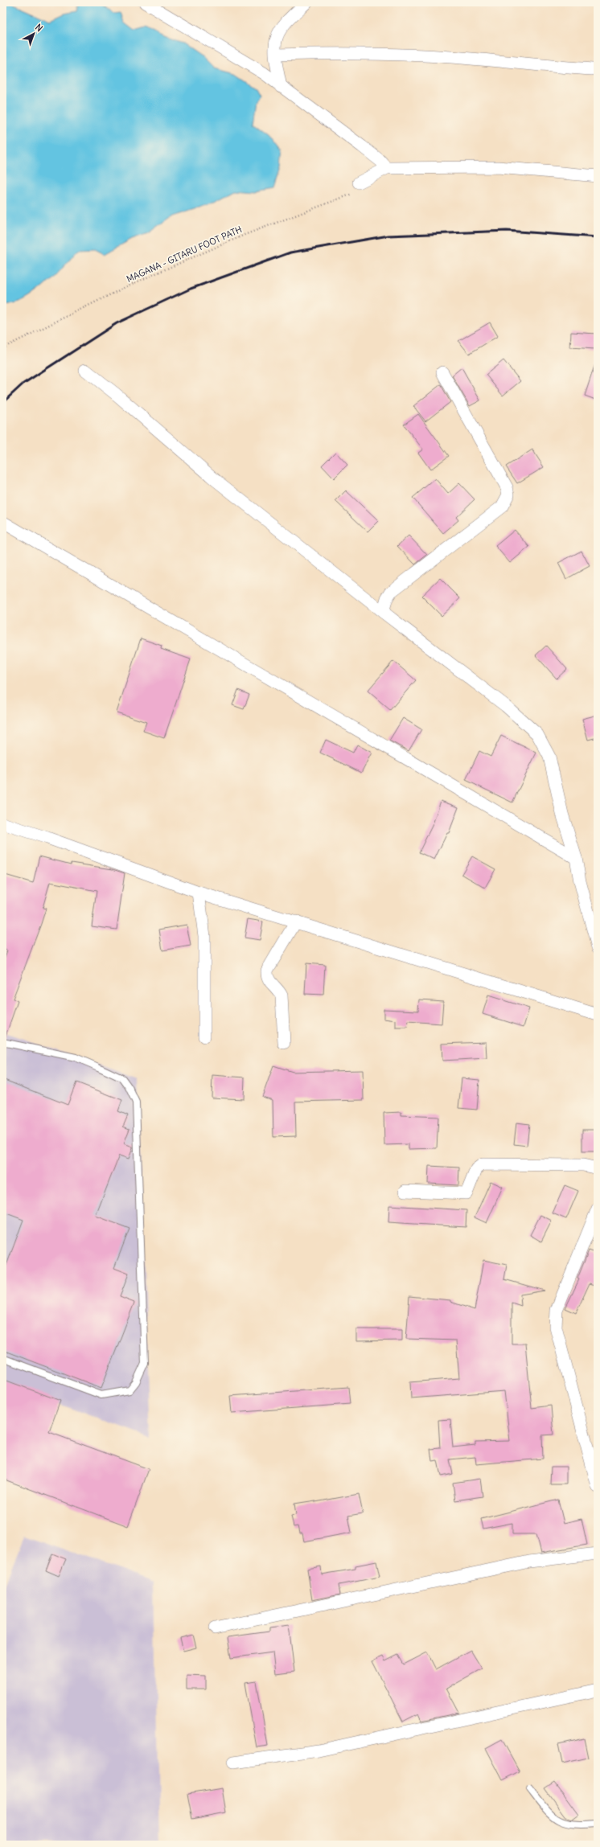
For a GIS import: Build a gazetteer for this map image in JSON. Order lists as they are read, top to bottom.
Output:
{
  "streets": {
    "path": ["MAGANA - GITARU FOOT PATH"]
  },
  "north": "top right"
}
